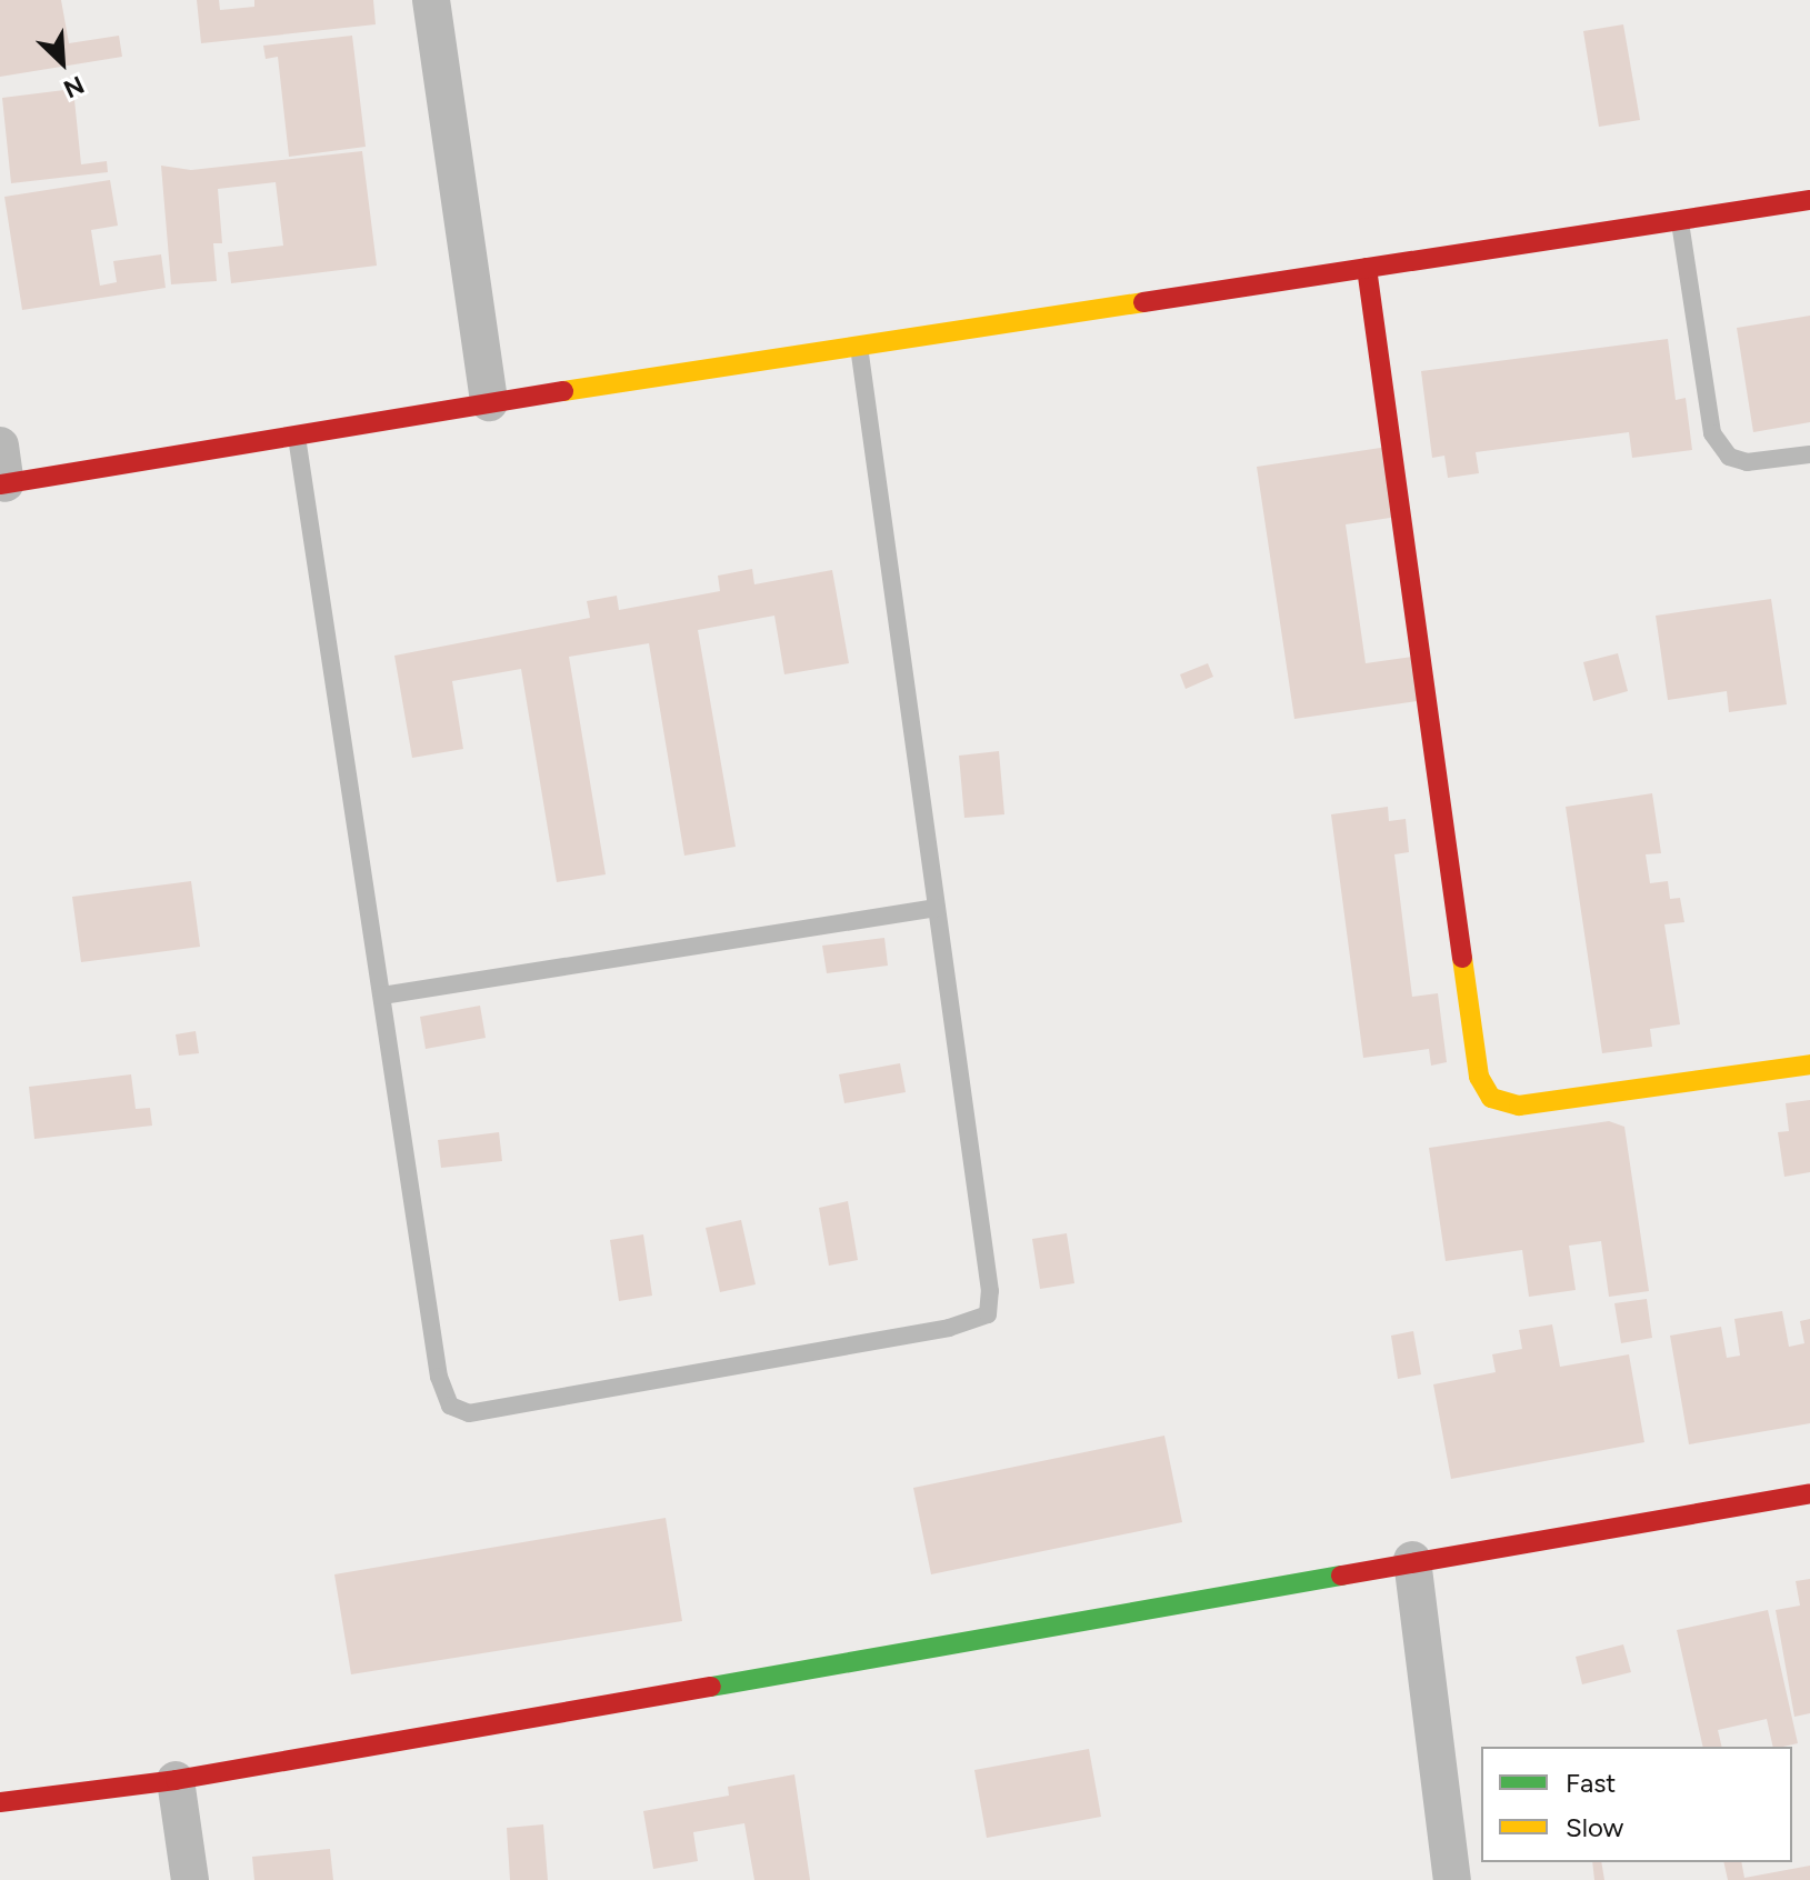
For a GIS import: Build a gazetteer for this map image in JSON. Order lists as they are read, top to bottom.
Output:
{
  "legend": ["Fast", "Slow"],
  "north": "bottom right"
}
